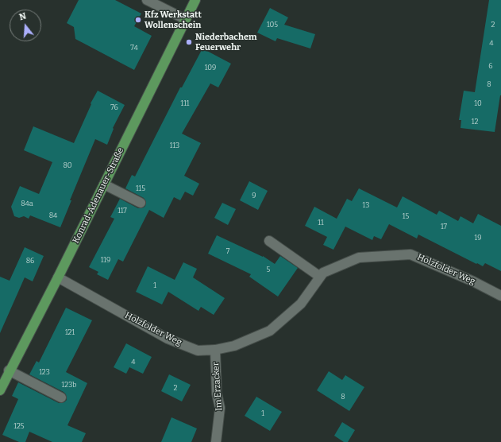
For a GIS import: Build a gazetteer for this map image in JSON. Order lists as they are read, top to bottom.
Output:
{
  "streets": {
    "main road": ["Konrad-Adenauer-Straße"],
    "street": ["Holzfolder Weg", "Im Erzacker"]
  },
  "crossings": [
    ["Konrad-Adenauer-Straße", "Holzfolder Weg"],
    ["Holzfolder Weg", "Im Erzacker"]
  ],
  "places": ["Kfz Werkstatt Wollenschein", "Niederbachem Feuerwehr"],
  "house_numbers": [
    "105",
    "2",
    "4",
    "74",
    "6",
    "109",
    "8",
    "111",
    "10",
    "76",
    "12",
    "113",
    "80",
    "115",
    "9",
    "84a",
    "13",
    "117",
    "84",
    "15",
    "11",
    "17",
    "19",
    "7",
    "119",
    "86",
    "5",
    "1",
    "121",
    "4",
    "123",
    "123b",
    "2",
    "8",
    "1",
    "125"
  ],
  "north": "top"
}
